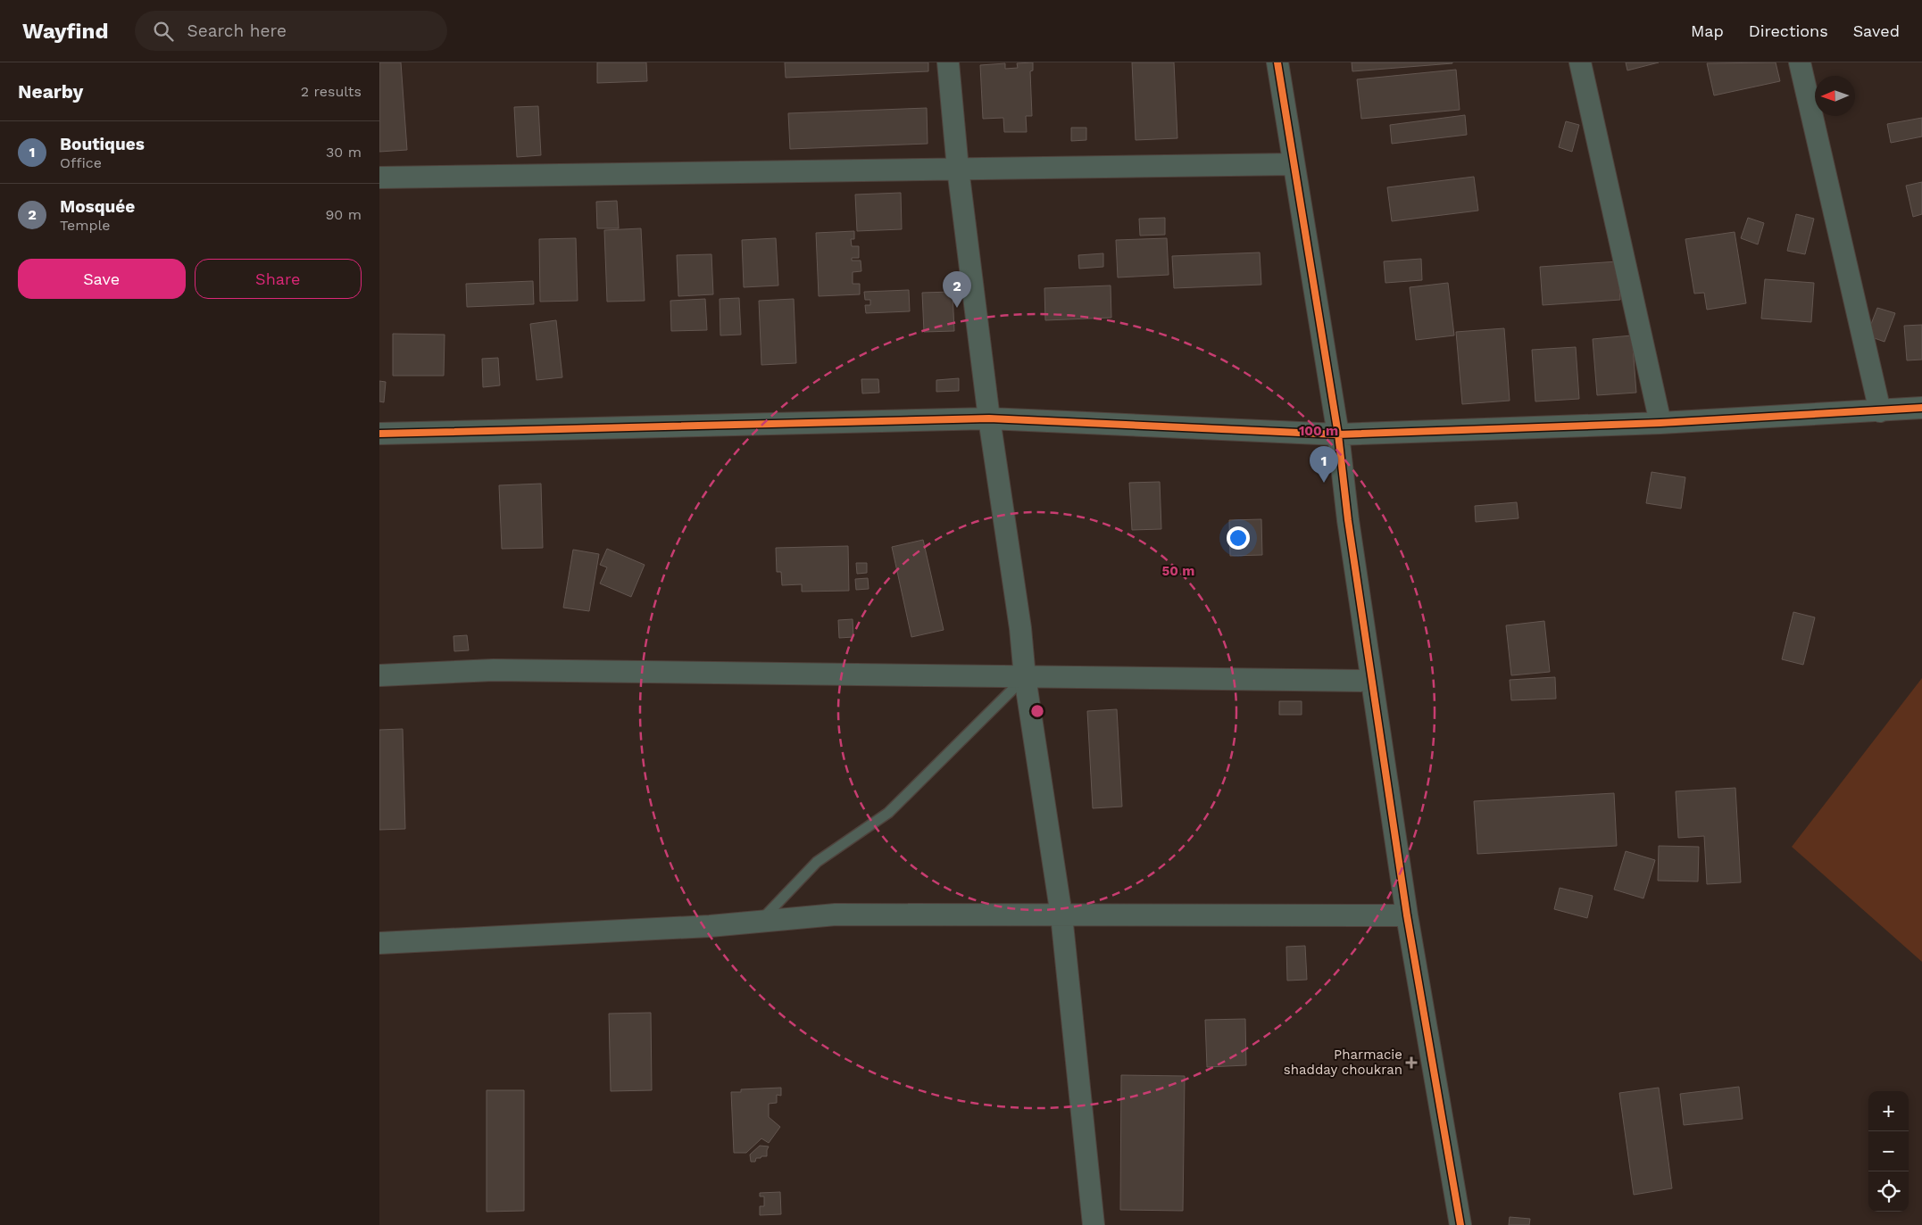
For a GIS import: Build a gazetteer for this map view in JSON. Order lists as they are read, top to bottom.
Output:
{
  "places": {
    "health": ["Pharmacie shadday choukran"]
  },
  "north": "left",
  "page": {
    "header": "Wayfind",
    "search": "Search here",
    "nav": ["Map", "Directions", "Saved"],
    "heading": ["Nearby", "2 results"],
    "list": [
      {
        "mark": "1",
        "name": "Boutiques",
        "note": "Office",
        "value": "30 m"
      },
      {
        "mark": "2",
        "name": "Mosquée",
        "note": "Temple",
        "value": "90 m"
      }
    ],
    "buttons": ["Save", "Share"],
    "pins": ["2", "1"],
    "map_buttons": ["+", "−"]
  },
  "rings": ["100 m", "50 m"]
}
